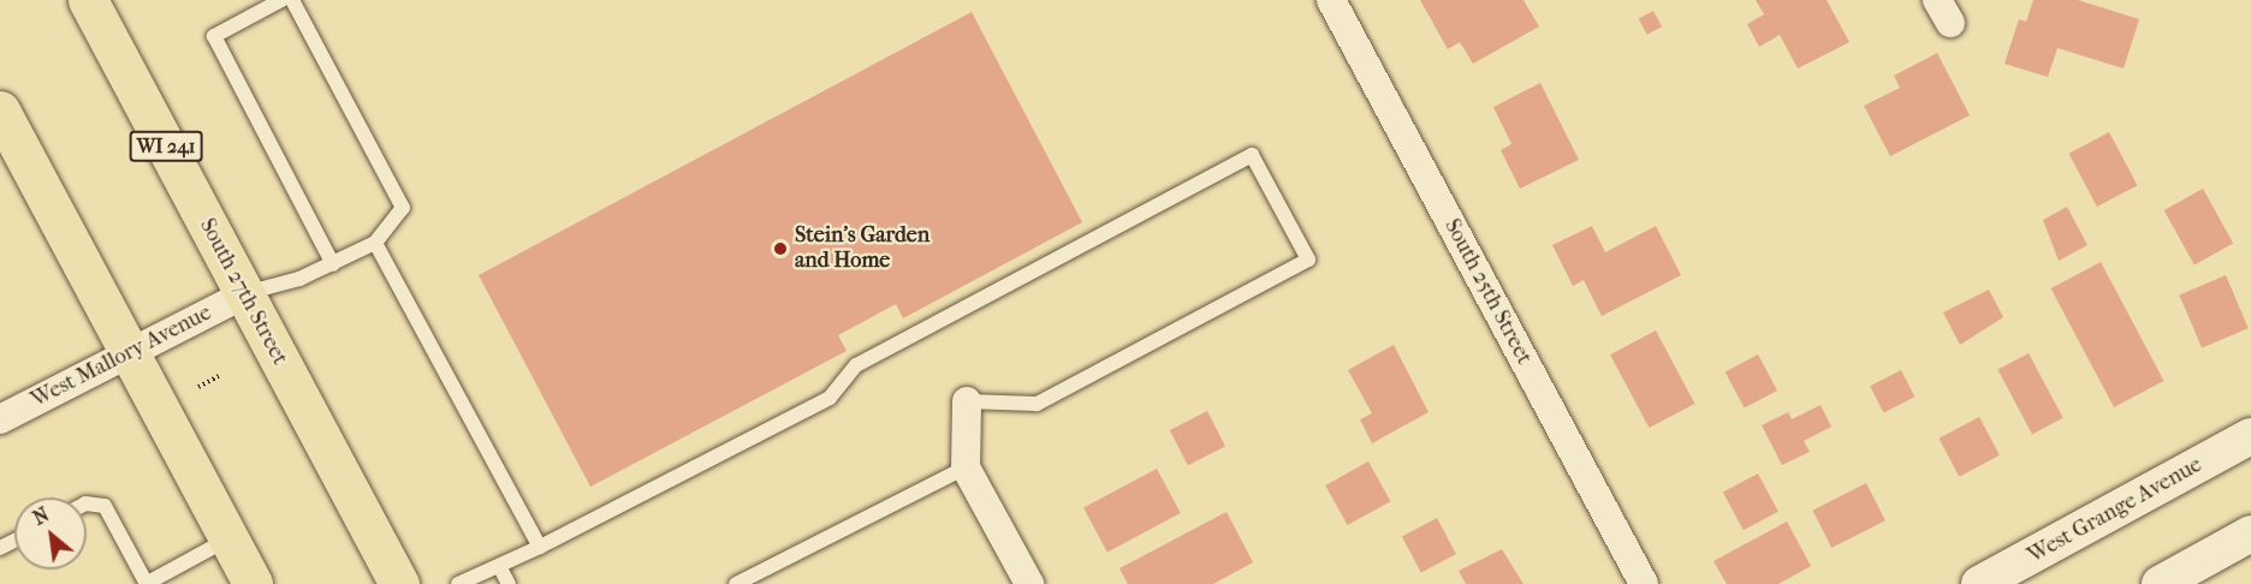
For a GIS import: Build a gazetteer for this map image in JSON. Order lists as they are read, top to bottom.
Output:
{
  "streets": {
    "main road": ["WI 241", "South 27th Street"],
    "street": ["South 25th Street", "West Mallory Avenue", "West Grange Avenue"]
  },
  "crossings": [
    ["South 27th Street", "West Mallory Avenue"]
  ],
  "places": ["Stein's Garden and Home"],
  "north": "top left"
}
